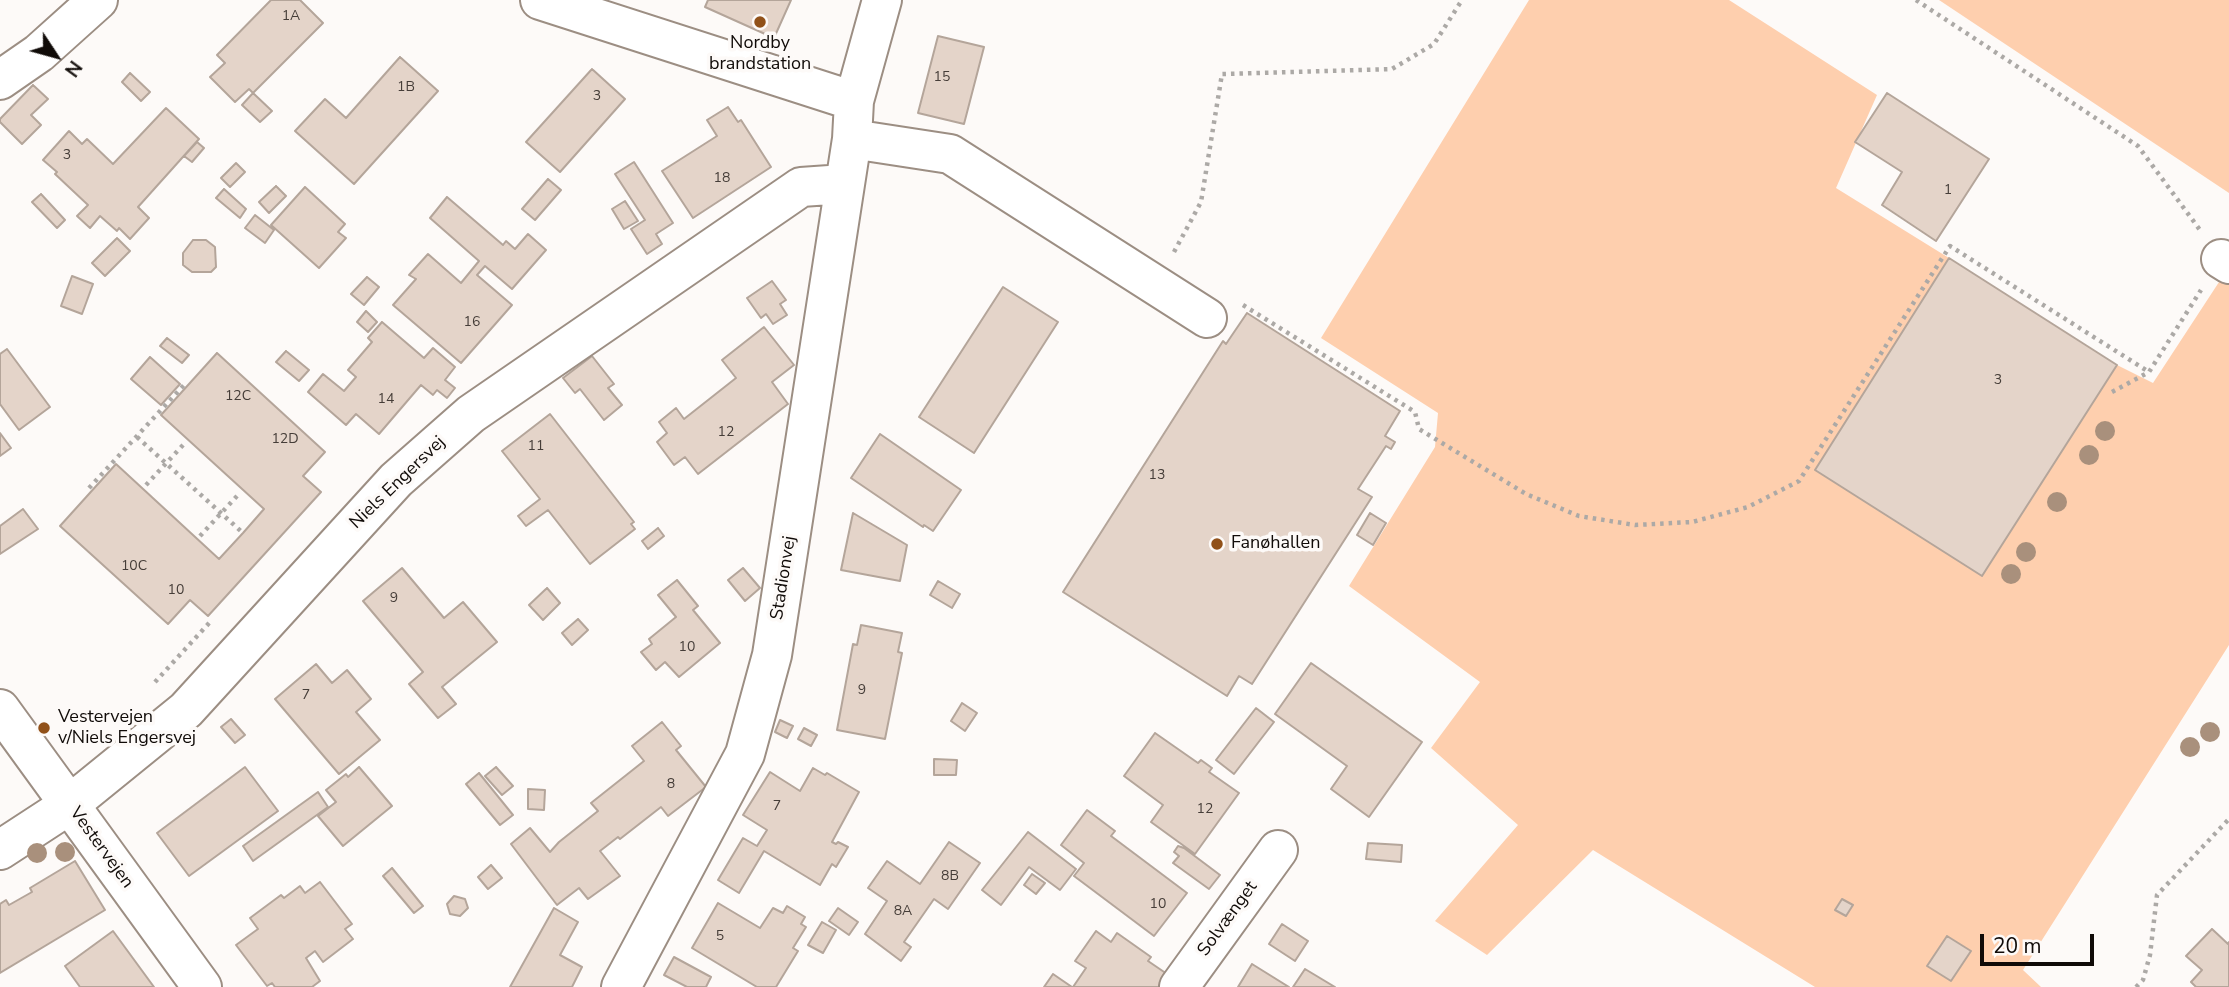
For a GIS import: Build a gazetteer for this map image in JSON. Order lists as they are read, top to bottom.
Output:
{
  "streets": {
    "street": [
      "Niels Engersvej",
      "Stadionvej",
      "Vestervejen",
      "Solvænget"
    ]
  },
  "crossings": [
    ["Niels Engersvej", "Stadionvej"],
    ["Niels Engersvej", "Vestervejen"]
  ],
  "places": ["Nordby brandstation", "Fanøhallen", "Vestervejen v/Niels Engersvej"],
  "house_numbers": [
    "1A",
    "15",
    "1B",
    "3",
    "3",
    "18",
    "1",
    "16",
    "3",
    "12C",
    "14",
    "12",
    "12D",
    "11",
    "13",
    "10C",
    "10",
    "9",
    "10",
    "9",
    "7",
    "8",
    "7",
    "12",
    "8B",
    "10",
    "8A",
    "5"
  ],
  "scale_bar": "20 m",
  "north": "bottom right"
}
